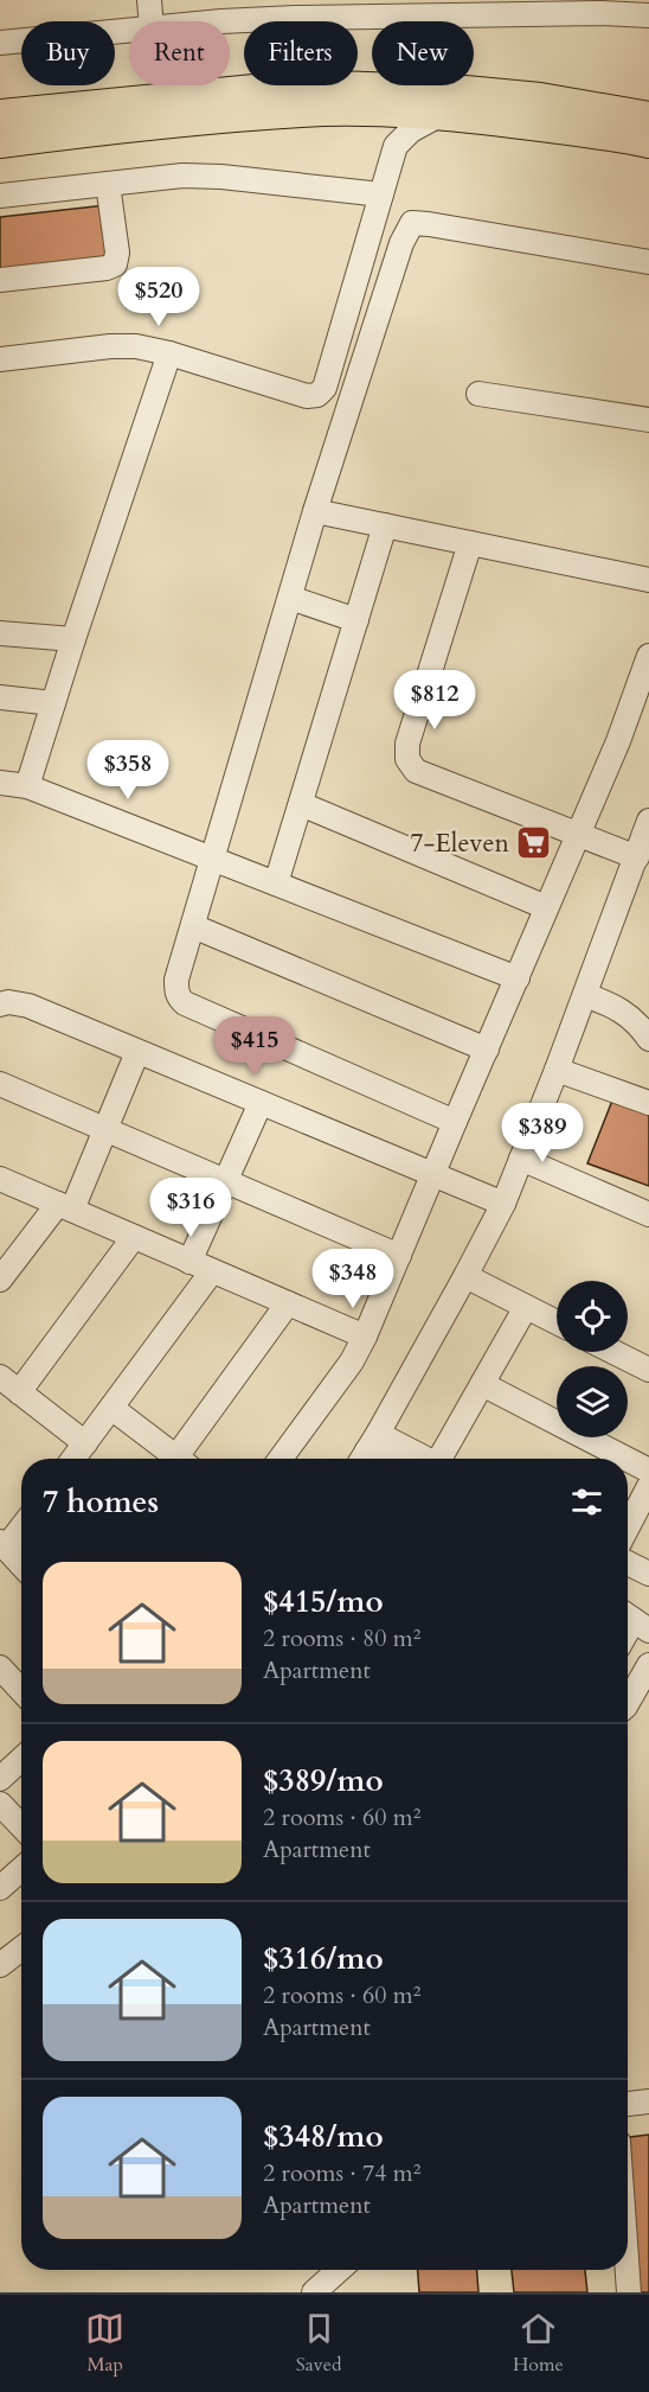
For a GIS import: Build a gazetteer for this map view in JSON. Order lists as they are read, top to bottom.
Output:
{
  "places": {
    "supermarket": ["7-Eleven"]
  },
  "page": {
    "chip": [
      "Buy",
      "Rent",
      "Filters",
      "New"
    ],
    "price": [
      "$520",
      "$812",
      "$358",
      "$415",
      "$389",
      "$316",
      "$348"
    ],
    "heading": "7 homes",
    "list": [
      {
        "name": "$415/mo",
        "note": "2 rooms · 80 m² · Apartment"
      },
      {
        "name": "$389/mo",
        "note": "2 rooms · 60 m² · Apartment"
      },
      {
        "name": "$316/mo",
        "note": "2 rooms · 60 m² · Apartment"
      },
      {
        "name": "$348/mo",
        "note": "2 rooms · 74 m² · Apartment"
      }
    ],
    "tabs": ["Map", "Saved", "Home"]
  }
}
